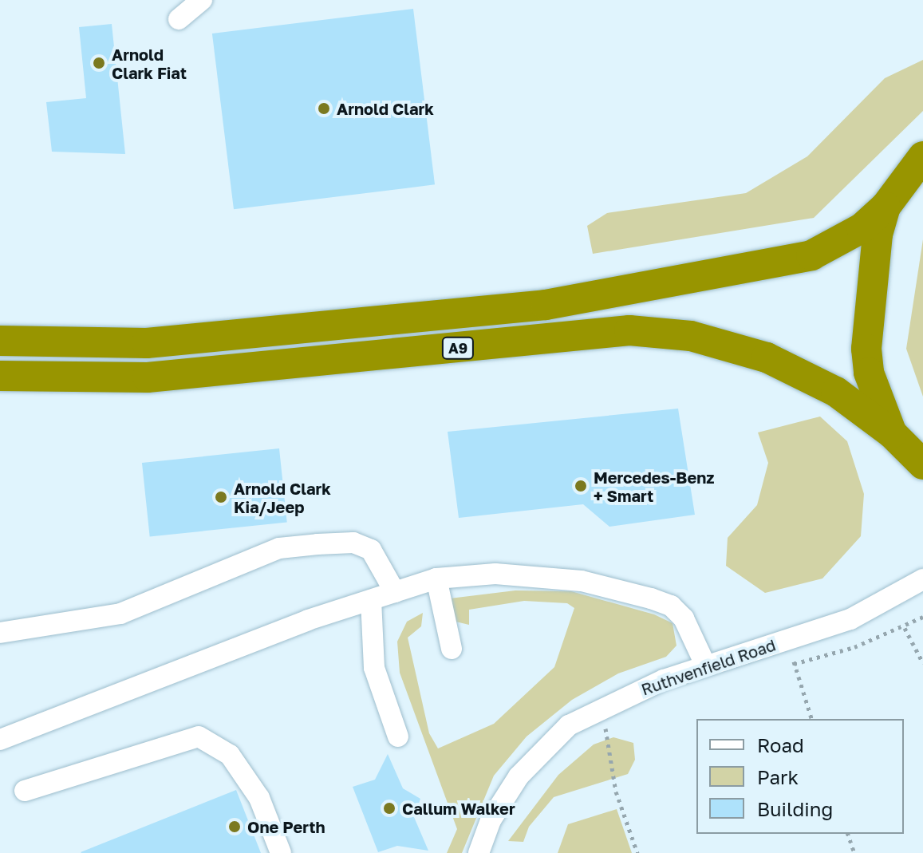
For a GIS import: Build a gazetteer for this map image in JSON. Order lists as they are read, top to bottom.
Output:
{
  "streets": {
    "highway": ["A9"],
    "street": ["Ruthvenfield Road"]
  },
  "places": [
    "Arnold Clark Fiat",
    "Arnold Clark",
    "Mercedes-Benz + Smart",
    "Arnold Clark Kia/Jeep",
    "Callum Walker",
    "One Perth"
  ],
  "legend": ["Road", "Park", "Building"]
}
